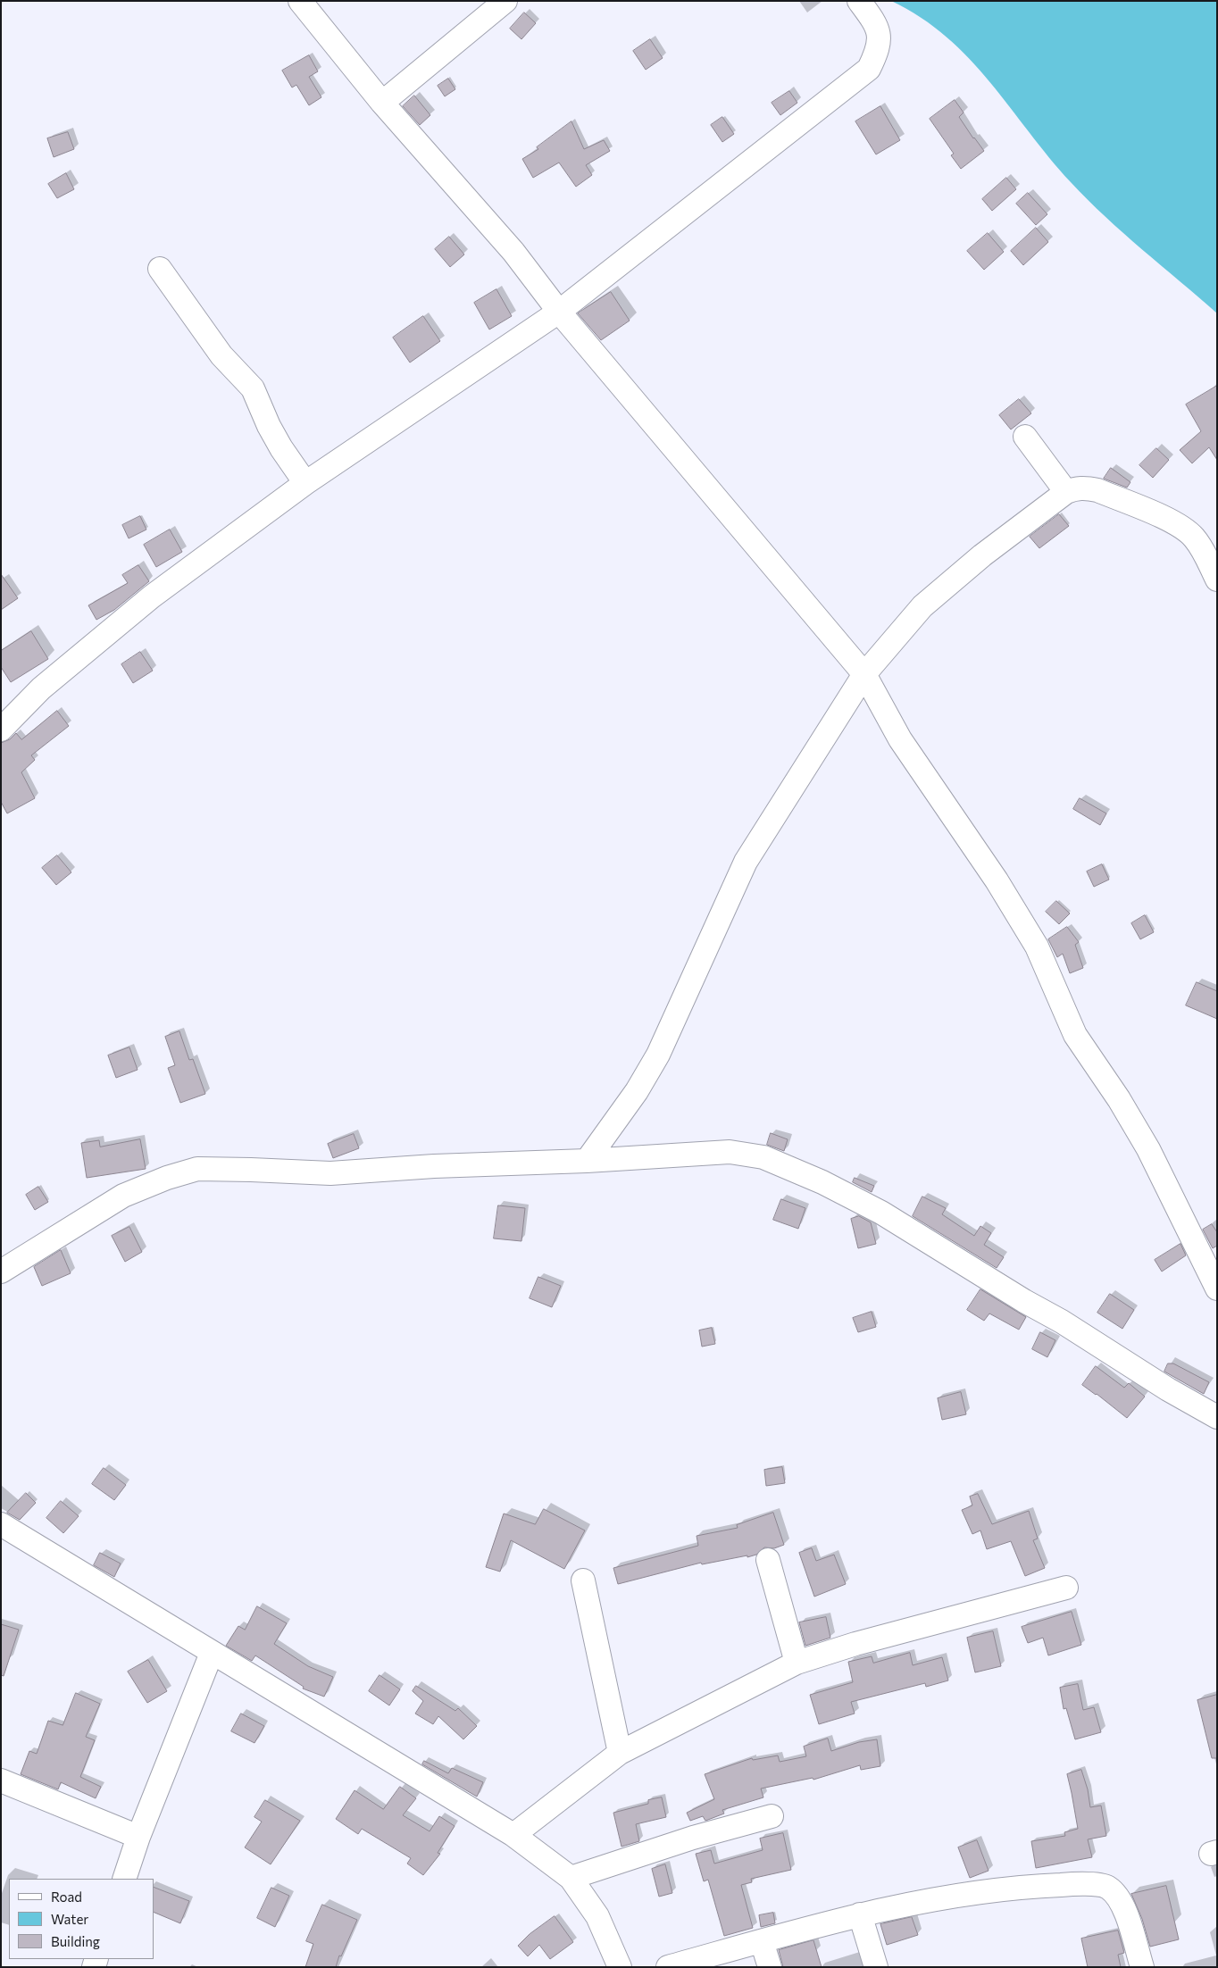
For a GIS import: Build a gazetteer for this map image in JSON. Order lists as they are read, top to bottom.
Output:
{
  "legend": ["Road", "Water", "Building"]
}
